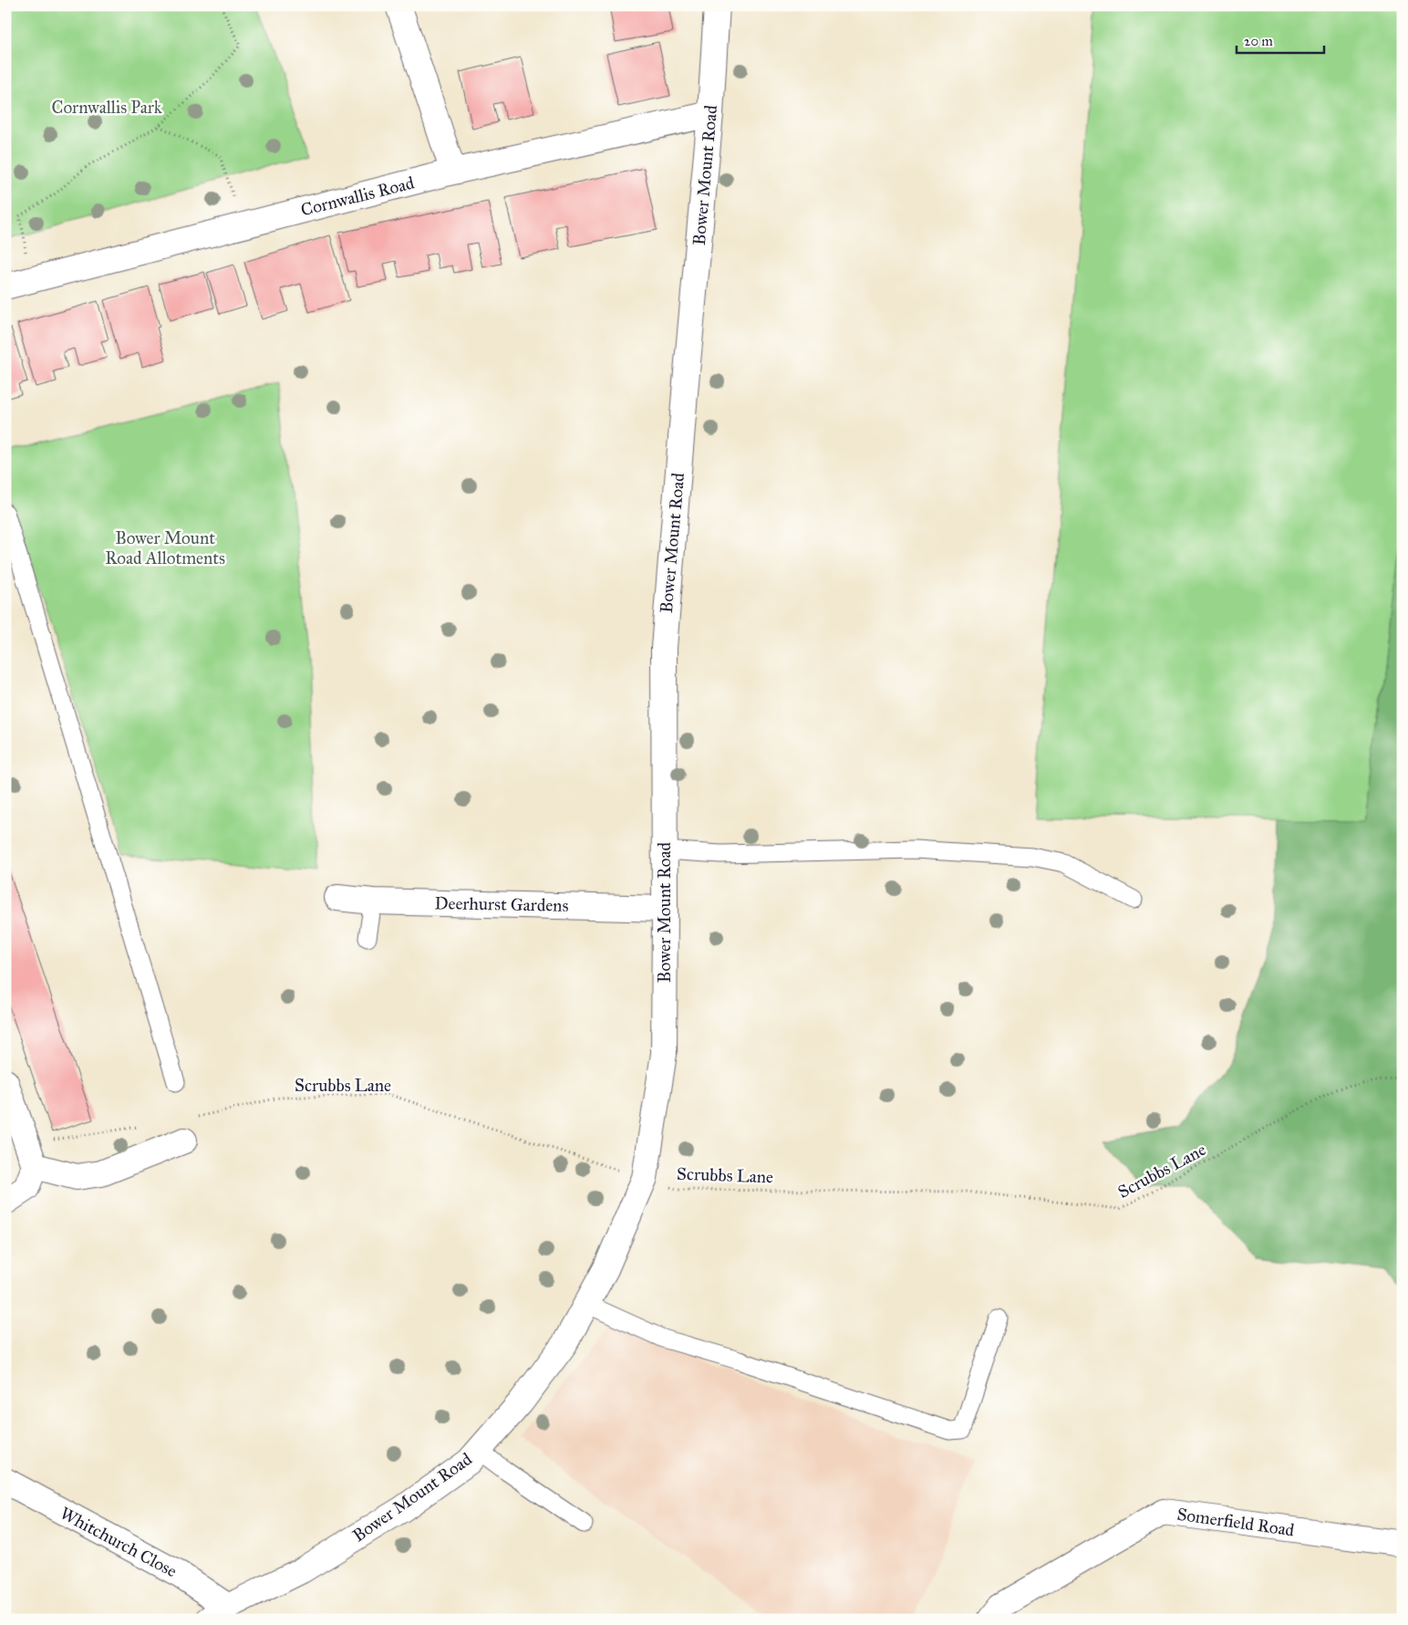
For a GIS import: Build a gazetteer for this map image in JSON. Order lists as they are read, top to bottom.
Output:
{
  "streets": {
    "street": [
      "Bower Mount Road",
      "Cornwallis Road",
      "Deerhurst Gardens",
      "Somerfield Road",
      "Whitchurch Close"
    ],
    "path": ["Scrubbs Lane"]
  },
  "crossings": [
    ["Bower Mount Road", "Cornwallis Road"],
    ["Bower Mount Road", "Deerhurst Gardens"],
    ["Bower Mount Road", "Scrubbs Lane"],
    ["Bower Mount Road", "Whitchurch Close"]
  ],
  "parks": ["Cornwallis Park", "Bower Mount Road Allotments"],
  "scale_bar": "20 m"
}
